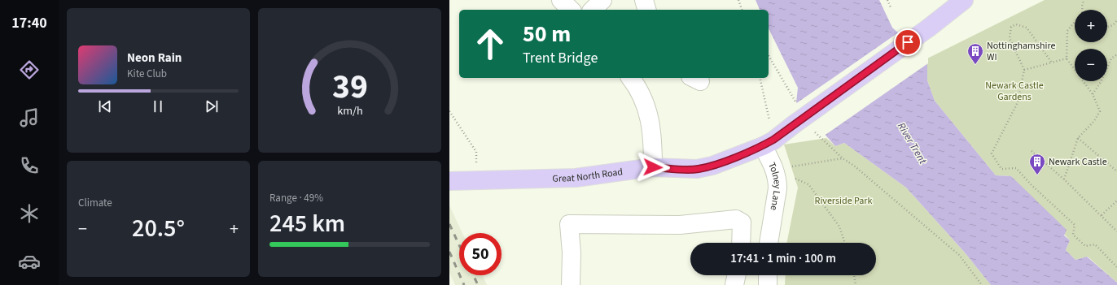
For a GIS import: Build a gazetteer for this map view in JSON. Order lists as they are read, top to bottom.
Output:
{
  "streets": {
    "main road": ["Great North Road"],
    "street": ["Tolney Lane"]
  },
  "crossings": [
    ["Great North Road", "Tolney Lane"]
  ],
  "water": ["River Trent"],
  "parks": ["Newark Castle Gardens", "Riverside Park"],
  "places": {
    "building": ["Nottinghamshire WI", "Newark Castle"]
  },
  "page": {
    "tabs": "17:40",
    "map_buttons": ["+", "−"],
    "turn": ["50 m", "Trent Bridge"],
    "song": ["Neon Rain", "Kite Club"],
    "tile": [
      "Climate",
      ["Range · 49%", "245 km"]
    ],
    "heat": ["−", "20.5°", "+"],
    "limit": "50",
    "trip": "17:41 · 1 min · 100 m",
    "gauge": ["39", "km/h"]
  }
}
